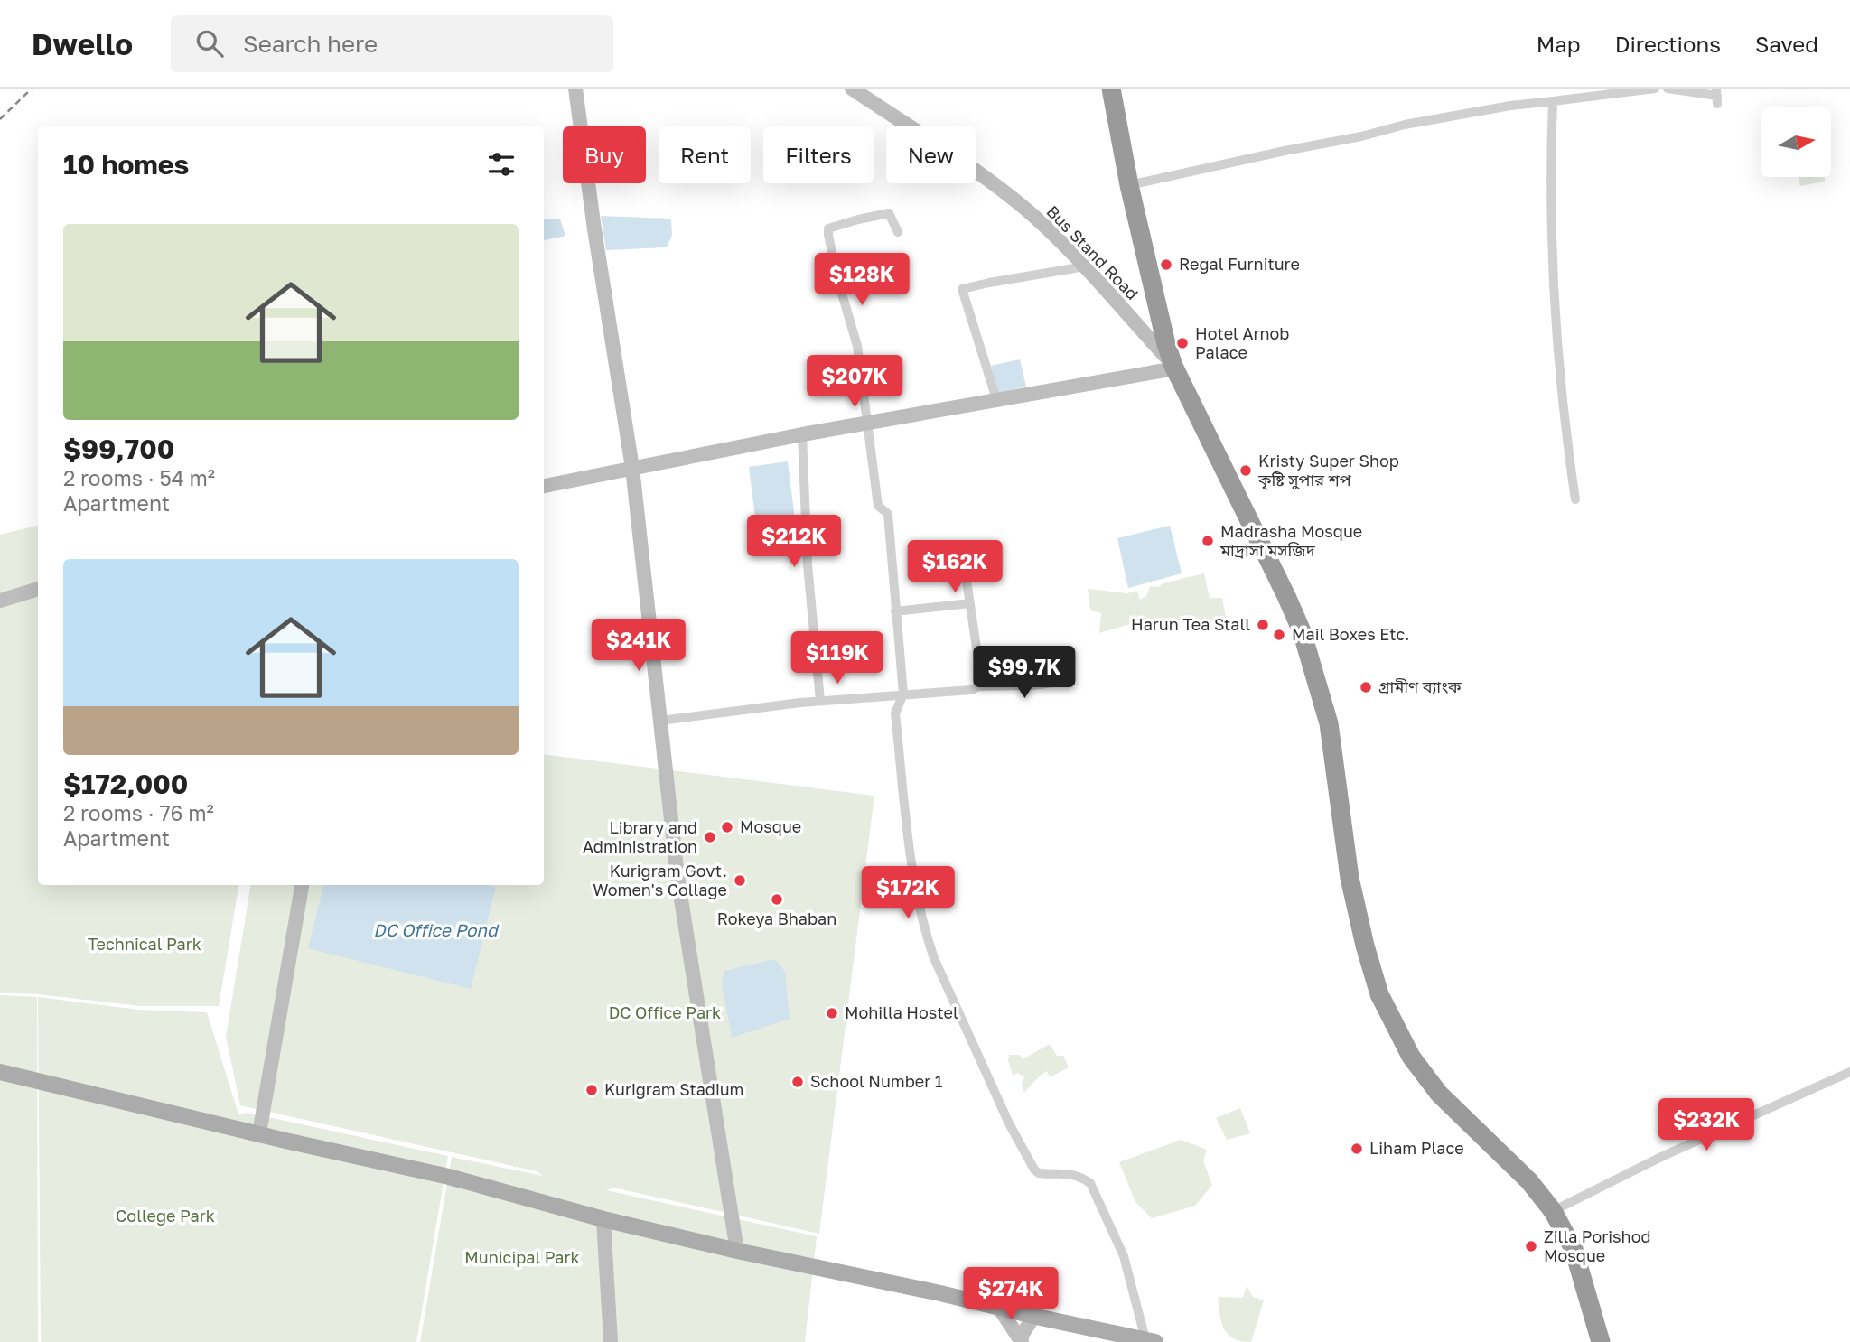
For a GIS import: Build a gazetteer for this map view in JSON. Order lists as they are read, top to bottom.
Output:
{
  "streets": {
    "street": ["Bus Stand Road"]
  },
  "water": ["DC Office Pond"],
  "parks": [
    "Technical Park",
    "DC Office Park",
    "College Park",
    "Municipal Park"
  ],
  "places": [
    "Regal Furniture",
    "Hotel Arnob Palace",
    "Kristy Super Shop কৃষ্টি সুপার শপ",
    "Madrasha Mosque মাদ্রাসা মসজিদ",
    "Harun Tea Stall",
    "Mail Boxes Etc.",
    "গ্রামীণ ব্যাংক",
    "Mosque",
    "Library and Administration",
    "Kurigram Govt. Women's Collage",
    "Rokeya Bhaban",
    "Mohilla Hostel",
    "School Number 1",
    "Kurigram Stadium",
    "Liham Place",
    "Zilla Porishod Mosque"
  ],
  "north": "right",
  "page": {
    "header": "Dwello",
    "search": "Search here",
    "nav": ["Map", "Directions", "Saved"],
    "chip": [
      "Buy",
      "Rent",
      "Filters",
      "New"
    ],
    "heading": "10 homes",
    "list": [
      {
        "name": "$99,700",
        "note": "2 rooms · 54 m² · Apartment"
      },
      {
        "name": "$172,000",
        "note": "2 rooms · 76 m² · Apartment"
      }
    ],
    "price": [
      "$128K",
      "$207K",
      "$212K",
      "$162K",
      "$241K",
      "$119K",
      "$99.7K",
      "$172K",
      "$232K",
      "$274K"
    ]
  }
}
